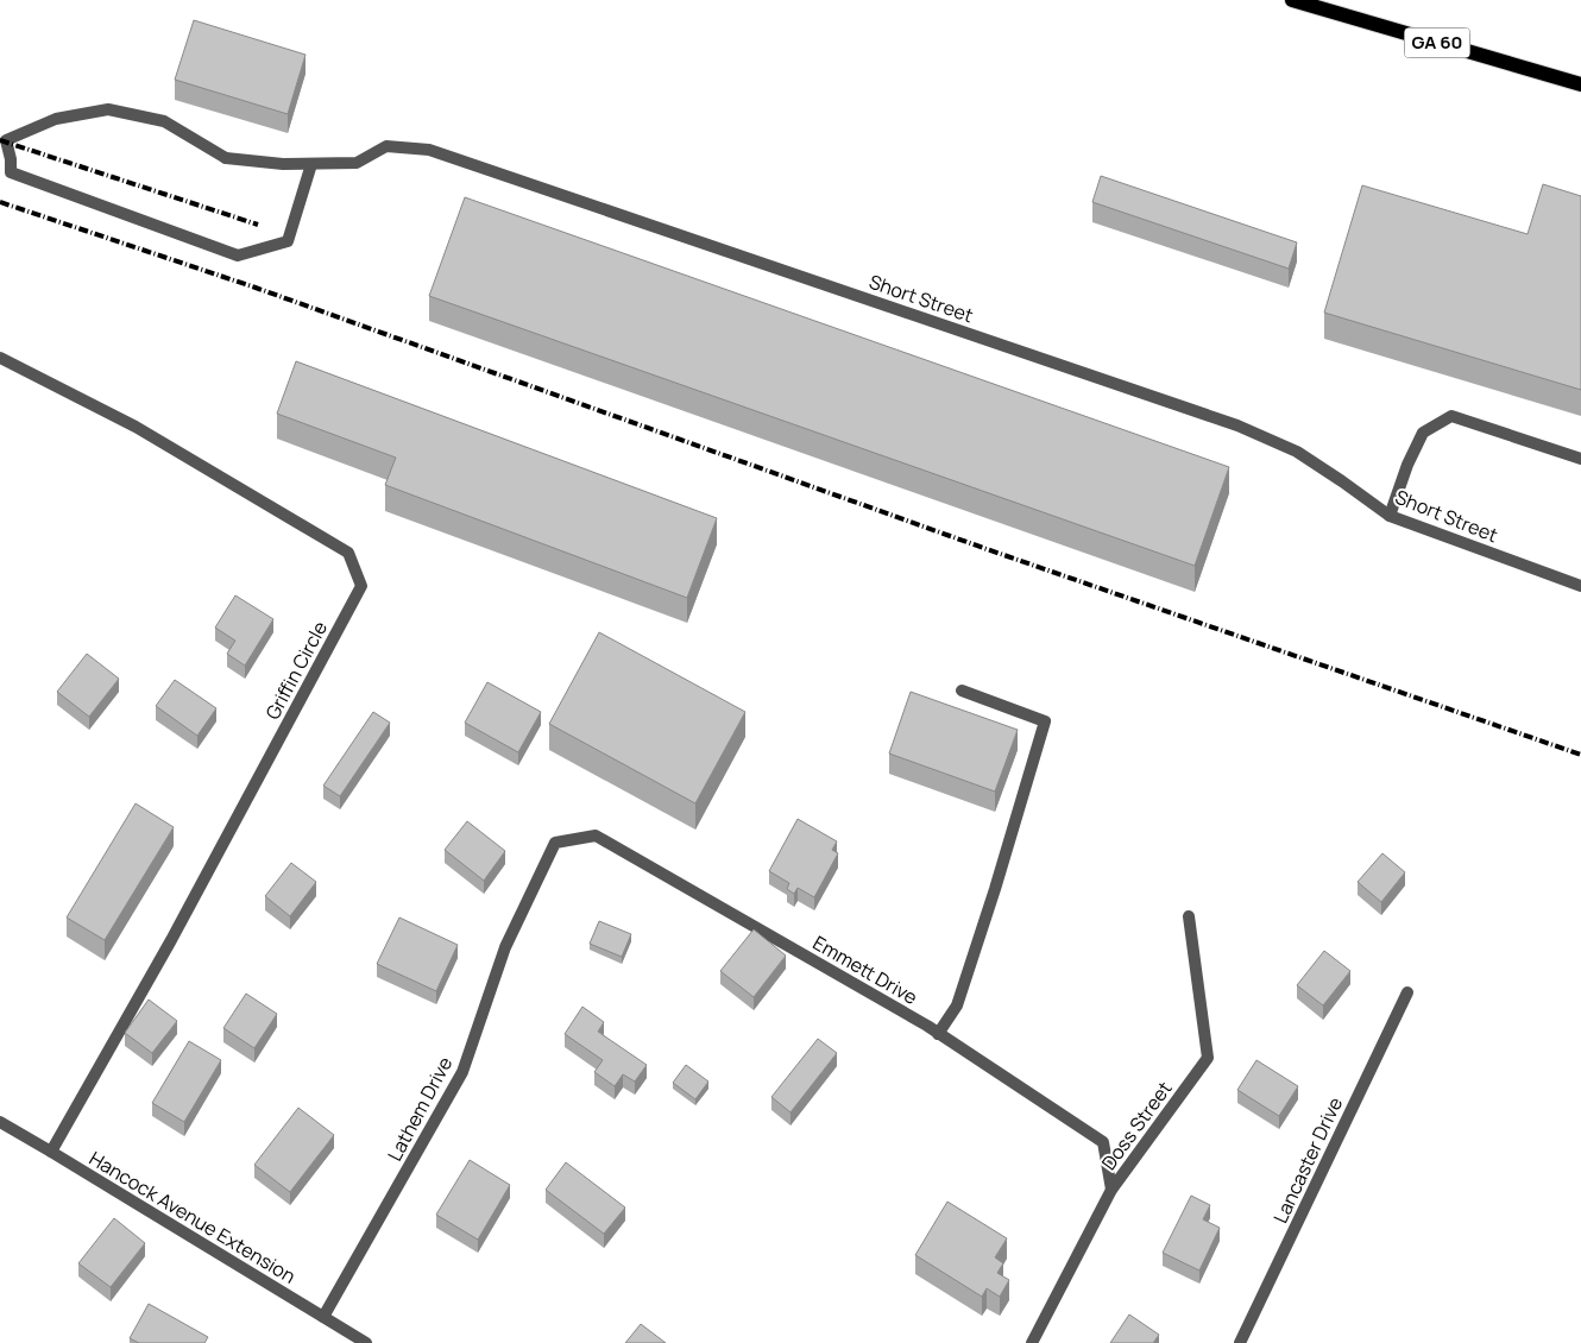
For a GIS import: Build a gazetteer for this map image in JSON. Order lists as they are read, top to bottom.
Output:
{
  "streets": {
    "main road": ["GA 60"],
    "street": [
      "Short Street",
      "Griffin Circle",
      "Emmett Drive",
      "Lathem Drive",
      "Doss Street",
      "Lancaster Drive",
      "Hancock Avenue Extension"
    ]
  },
  "crossings": [
    ["Griffin Circle", "Hancock Avenue Extension"],
    ["Emmett Drive", "Lathem Drive"],
    ["Emmett Drive", "Doss Street"],
    ["Lathem Drive", "Hancock Avenue Extension"]
  ]
}
